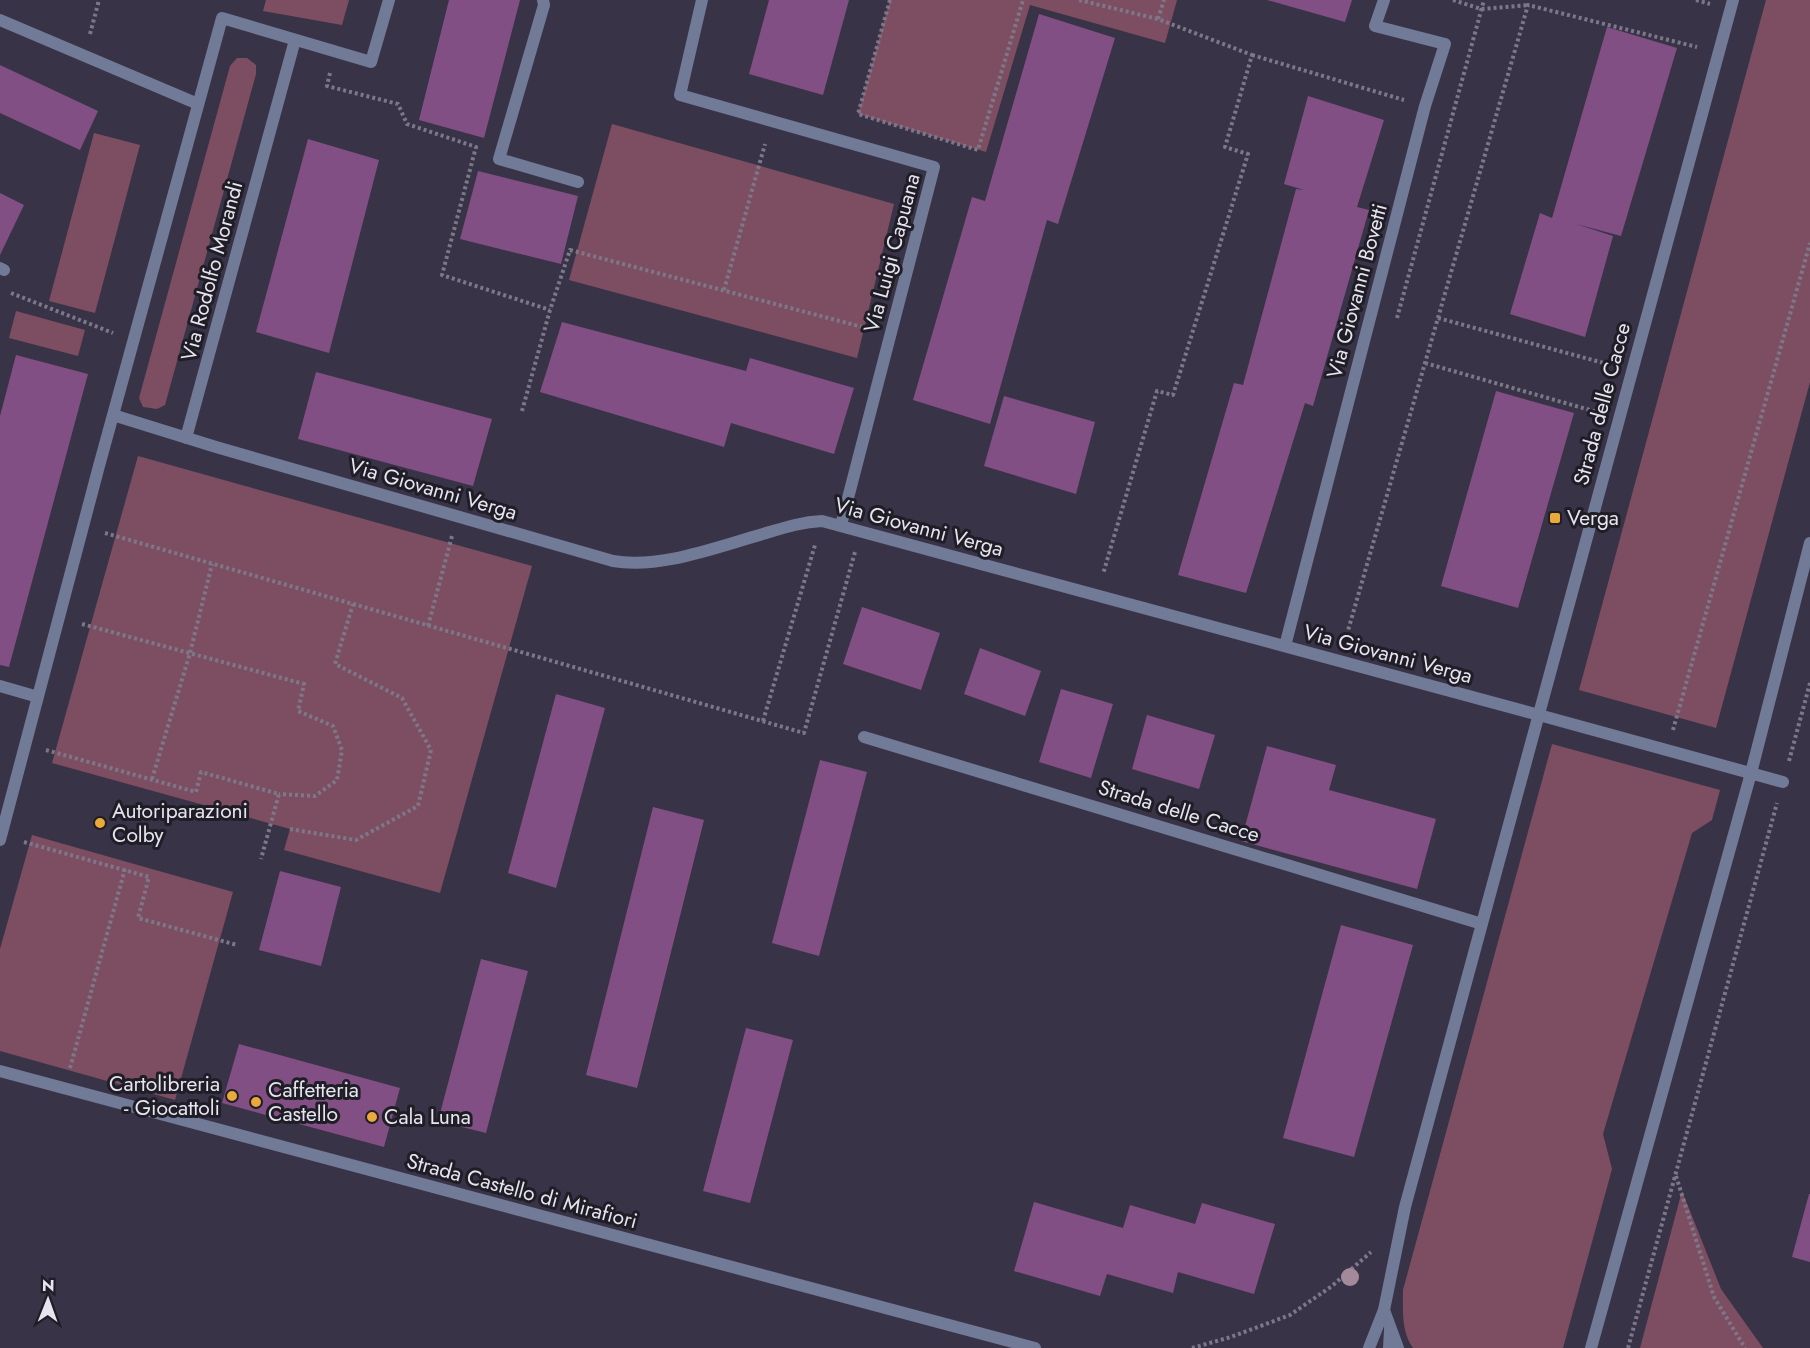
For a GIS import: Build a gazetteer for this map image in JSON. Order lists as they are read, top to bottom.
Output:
{
  "streets": {
    "street": [
      "Via Luigi Capuana",
      "Via Rodolfo Morandi",
      "Via Giovanni Bovetti",
      "Strada delle Cacce",
      "Via Giovanni Verga",
      "Strada Castello di Mirafiori"
    ]
  },
  "crossings": [
    ["Via Luigi Capuana", "Via Giovanni Verga"],
    ["Via Rodolfo Morandi", "Via Giovanni Verga"],
    ["Via Giovanni Bovetti", "Via Giovanni Verga"],
    ["Strada delle Cacce", "Via Giovanni Verga"]
  ],
  "places": {
    "transit": ["Verga"],
    "other": [
      "Autoriparazioni Colby",
      "Cartolibreria - Giocattoli",
      "Caffetteria Castello",
      "Cala Luna"
    ]
  },
  "north": "top"
}
